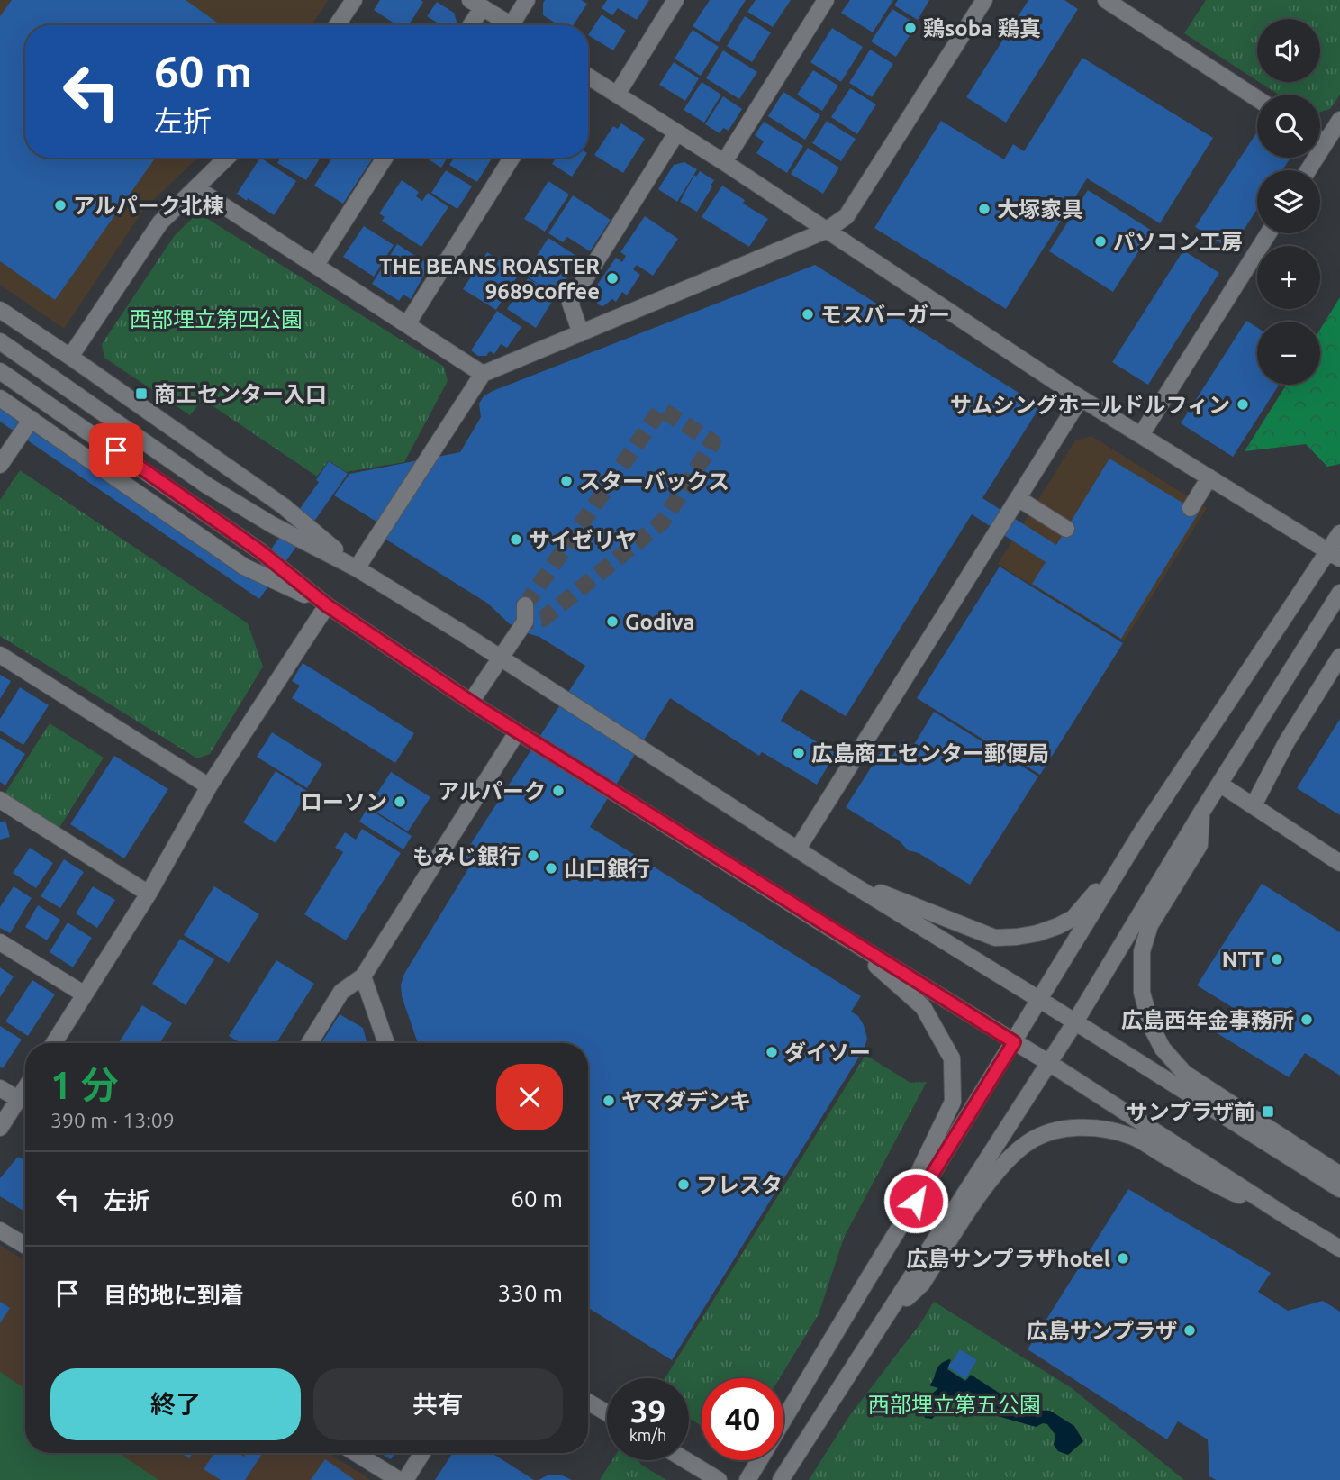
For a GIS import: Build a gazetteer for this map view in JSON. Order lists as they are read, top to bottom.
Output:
{
  "parks": ["西部埋立第四公園", "西部埋立第五公園"],
  "places": {
    "other": [
      "鶏soba 鶏真",
      "アルパーク北棟",
      "大塚家具",
      "パソコン工房",
      "THE BEANS ROASTER 9689coffee",
      "モスバーガー",
      "サムシングホールドルフィン",
      "スターバックス",
      "サイゼリヤ",
      "Godiva",
      "広島商工センター郵便局",
      "アルパーク",
      "ローソン",
      "もみじ銀行",
      "山口銀行",
      "NTT",
      "広島西年金事務所",
      "ダイソー",
      "ヤマダデンキ",
      "フレスタ",
      "広島サンプラザhotel",
      "広島サンプラザ"
    ],
    "transit": ["商工センター入口", "サンプラザ前"]
  },
  "page": {
    "map_buttons": ["+", "−"],
    "turn": ["60 m", "左折"],
    "heading": ["1 分", "390 m · 13:09"],
    "list": [
      {
        "name": "左折",
        "value": "60 m"
      },
      {
        "name": "目的地に到着",
        "value": "330 m"
      }
    ],
    "buttons": ["終了", "共有"],
    "speed": "39 km/h",
    "limit": "40"
  }
}
